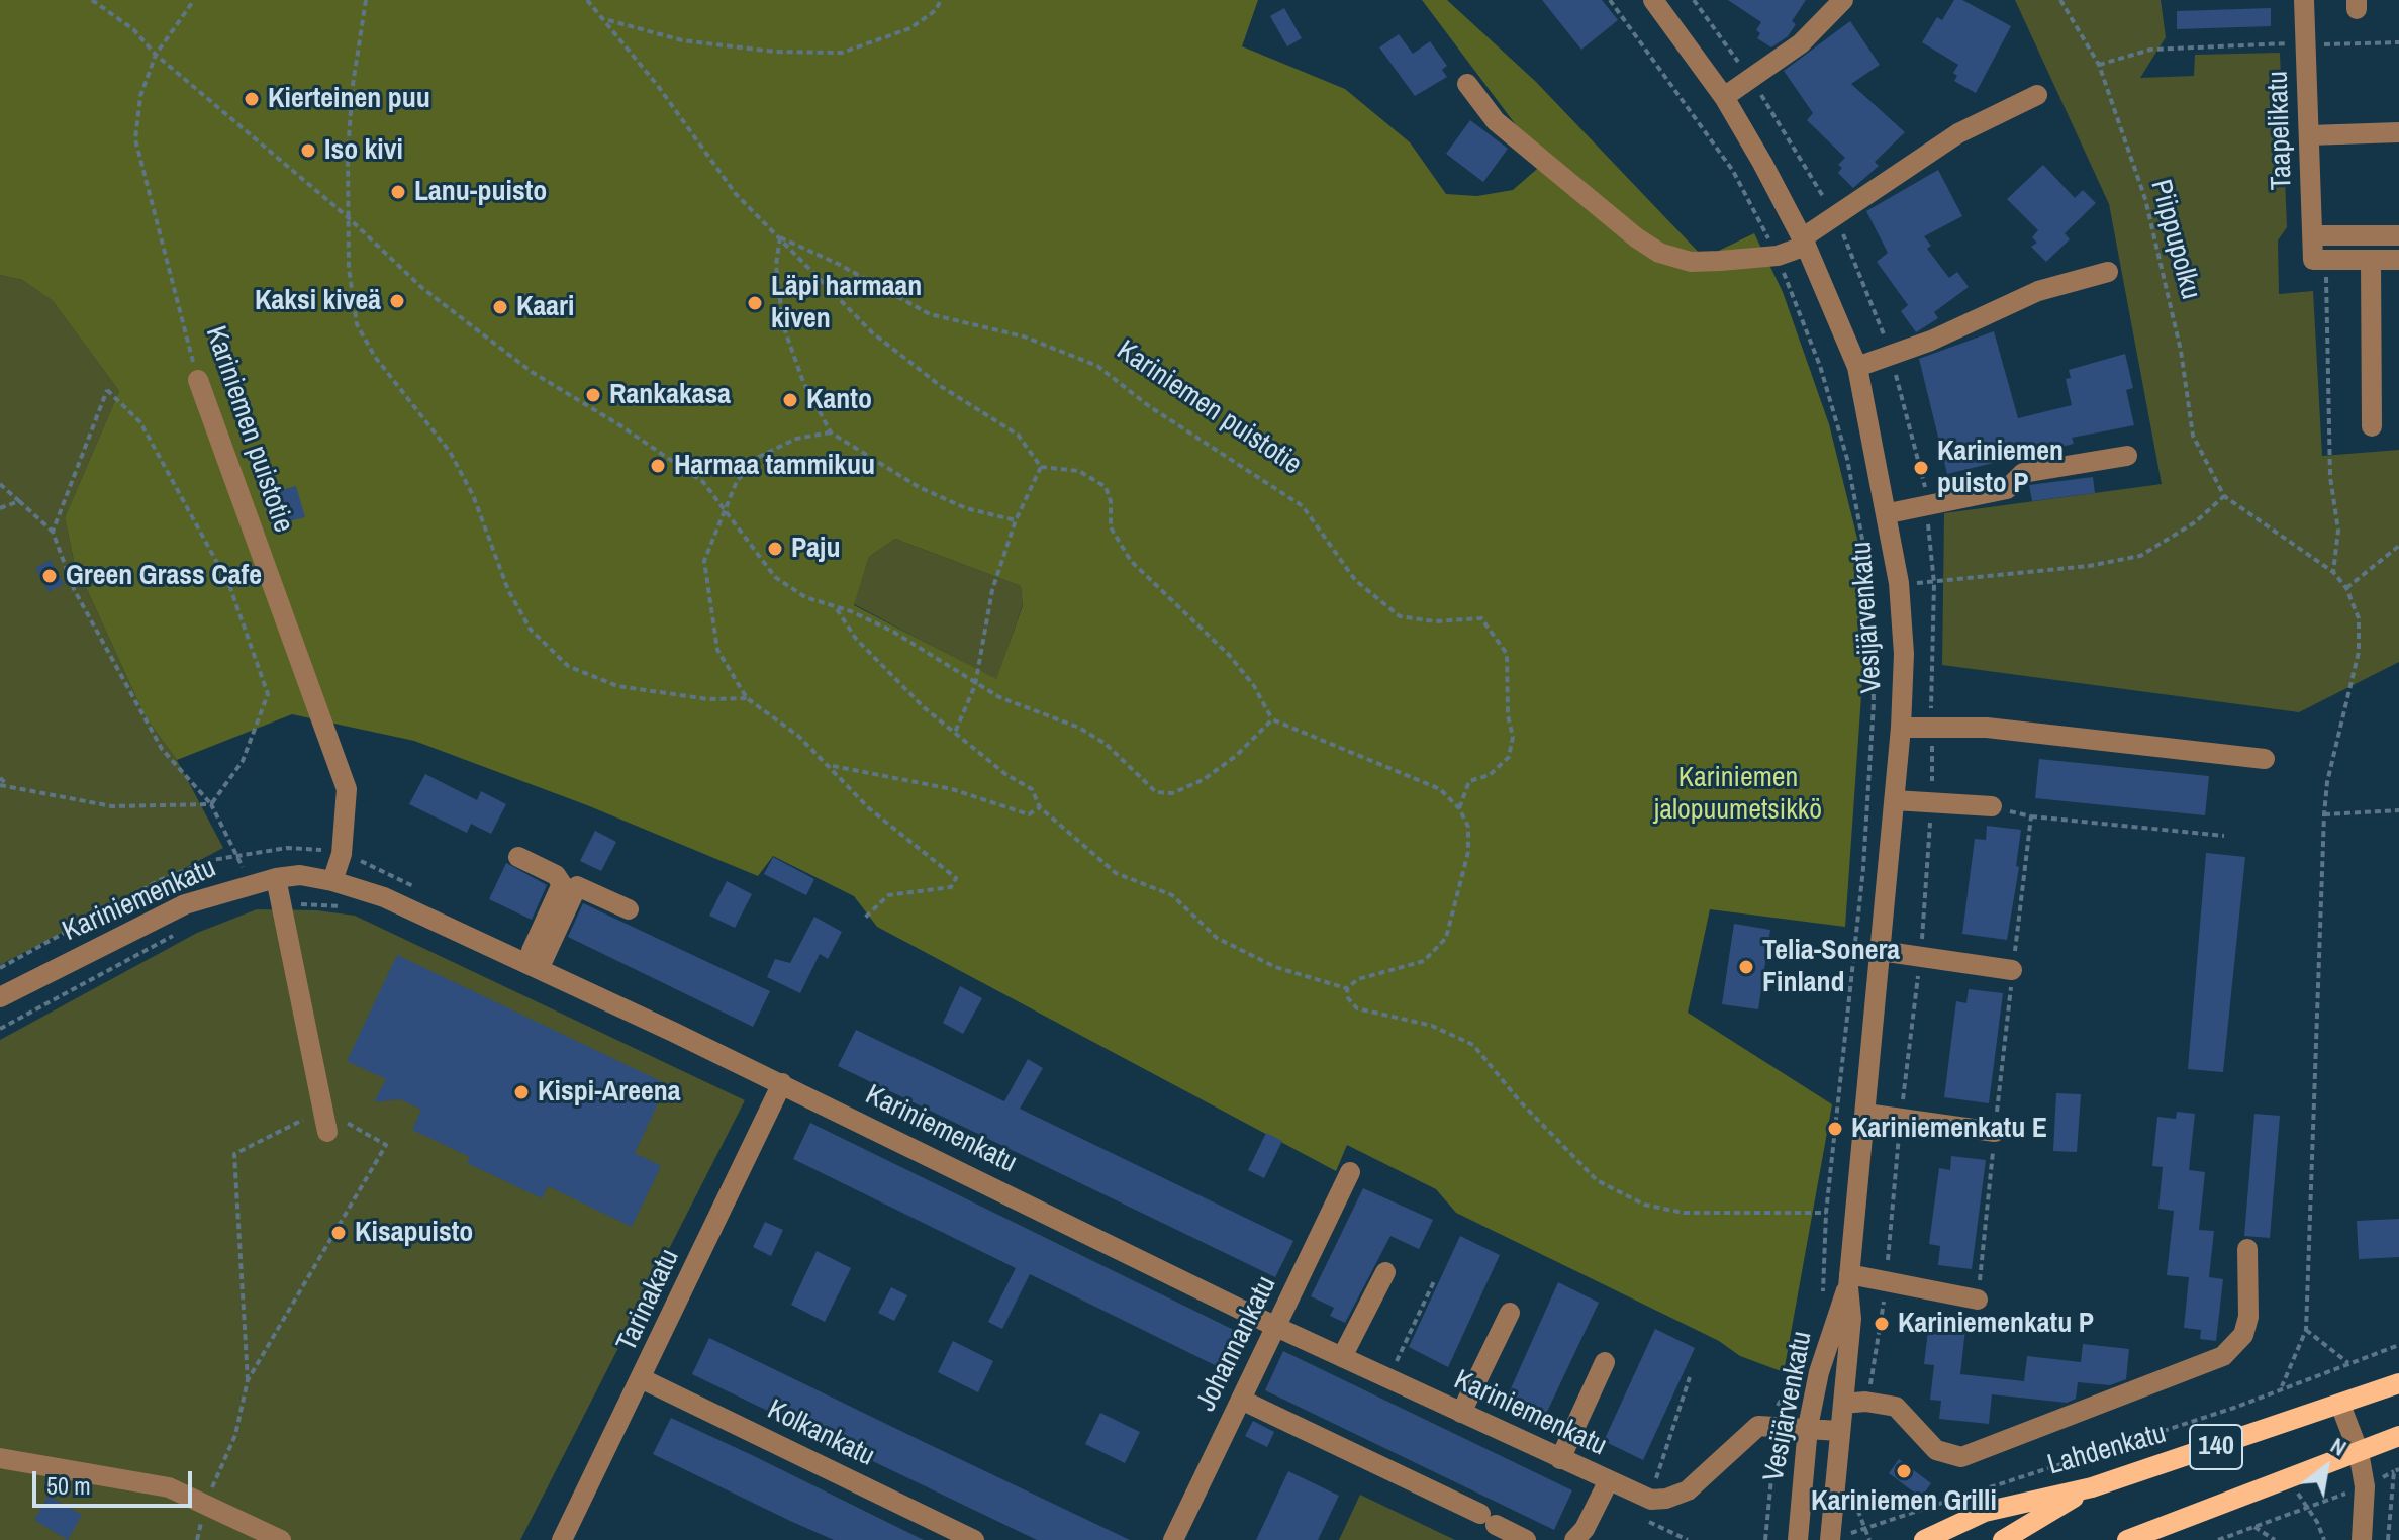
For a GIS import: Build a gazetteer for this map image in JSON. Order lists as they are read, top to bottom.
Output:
{
  "streets": {
    "main road": ["140", "Lahdenkatu"],
    "street": [
      "Taapelikatu",
      "Kariniemen puistotie",
      "Vesijärvenkatu",
      "Kariniemenkatu",
      "Tarinakatu",
      "Johannankatu",
      "Kolkankatu"
    ],
    "path": ["Piippupolku"]
  },
  "crossings": [
    ["Kariniemen puistotie", "Kariniemenkatu"],
    ["Vesijärvenkatu", "Kariniemenkatu"],
    ["Kariniemenkatu", "Tarinakatu"],
    ["Kariniemenkatu", "Johannankatu"],
    ["Tarinakatu", "Kolkankatu"]
  ],
  "parks": ["Kariniemen jalopuumetsikkö"],
  "places": [
    "Kierteinen puu",
    "Iso kivi",
    "Lanu-puisto",
    "Kaksi kiveä",
    "Läpi harmaan kiven",
    "Kaari",
    "Rankakasa",
    "Kanto",
    "Harmaa tammikuu",
    "Kariniemen puisto P",
    "Paju",
    "Green Grass Cafe",
    "Telia-Sonera Finland",
    "Kispi-Areena",
    "Kariniemenkatu E",
    "Kisapuisto",
    "Kariniemenkatu P",
    "Kariniemen Grilli"
  ],
  "scale_bar": "50 m",
  "north": "top right"
}
